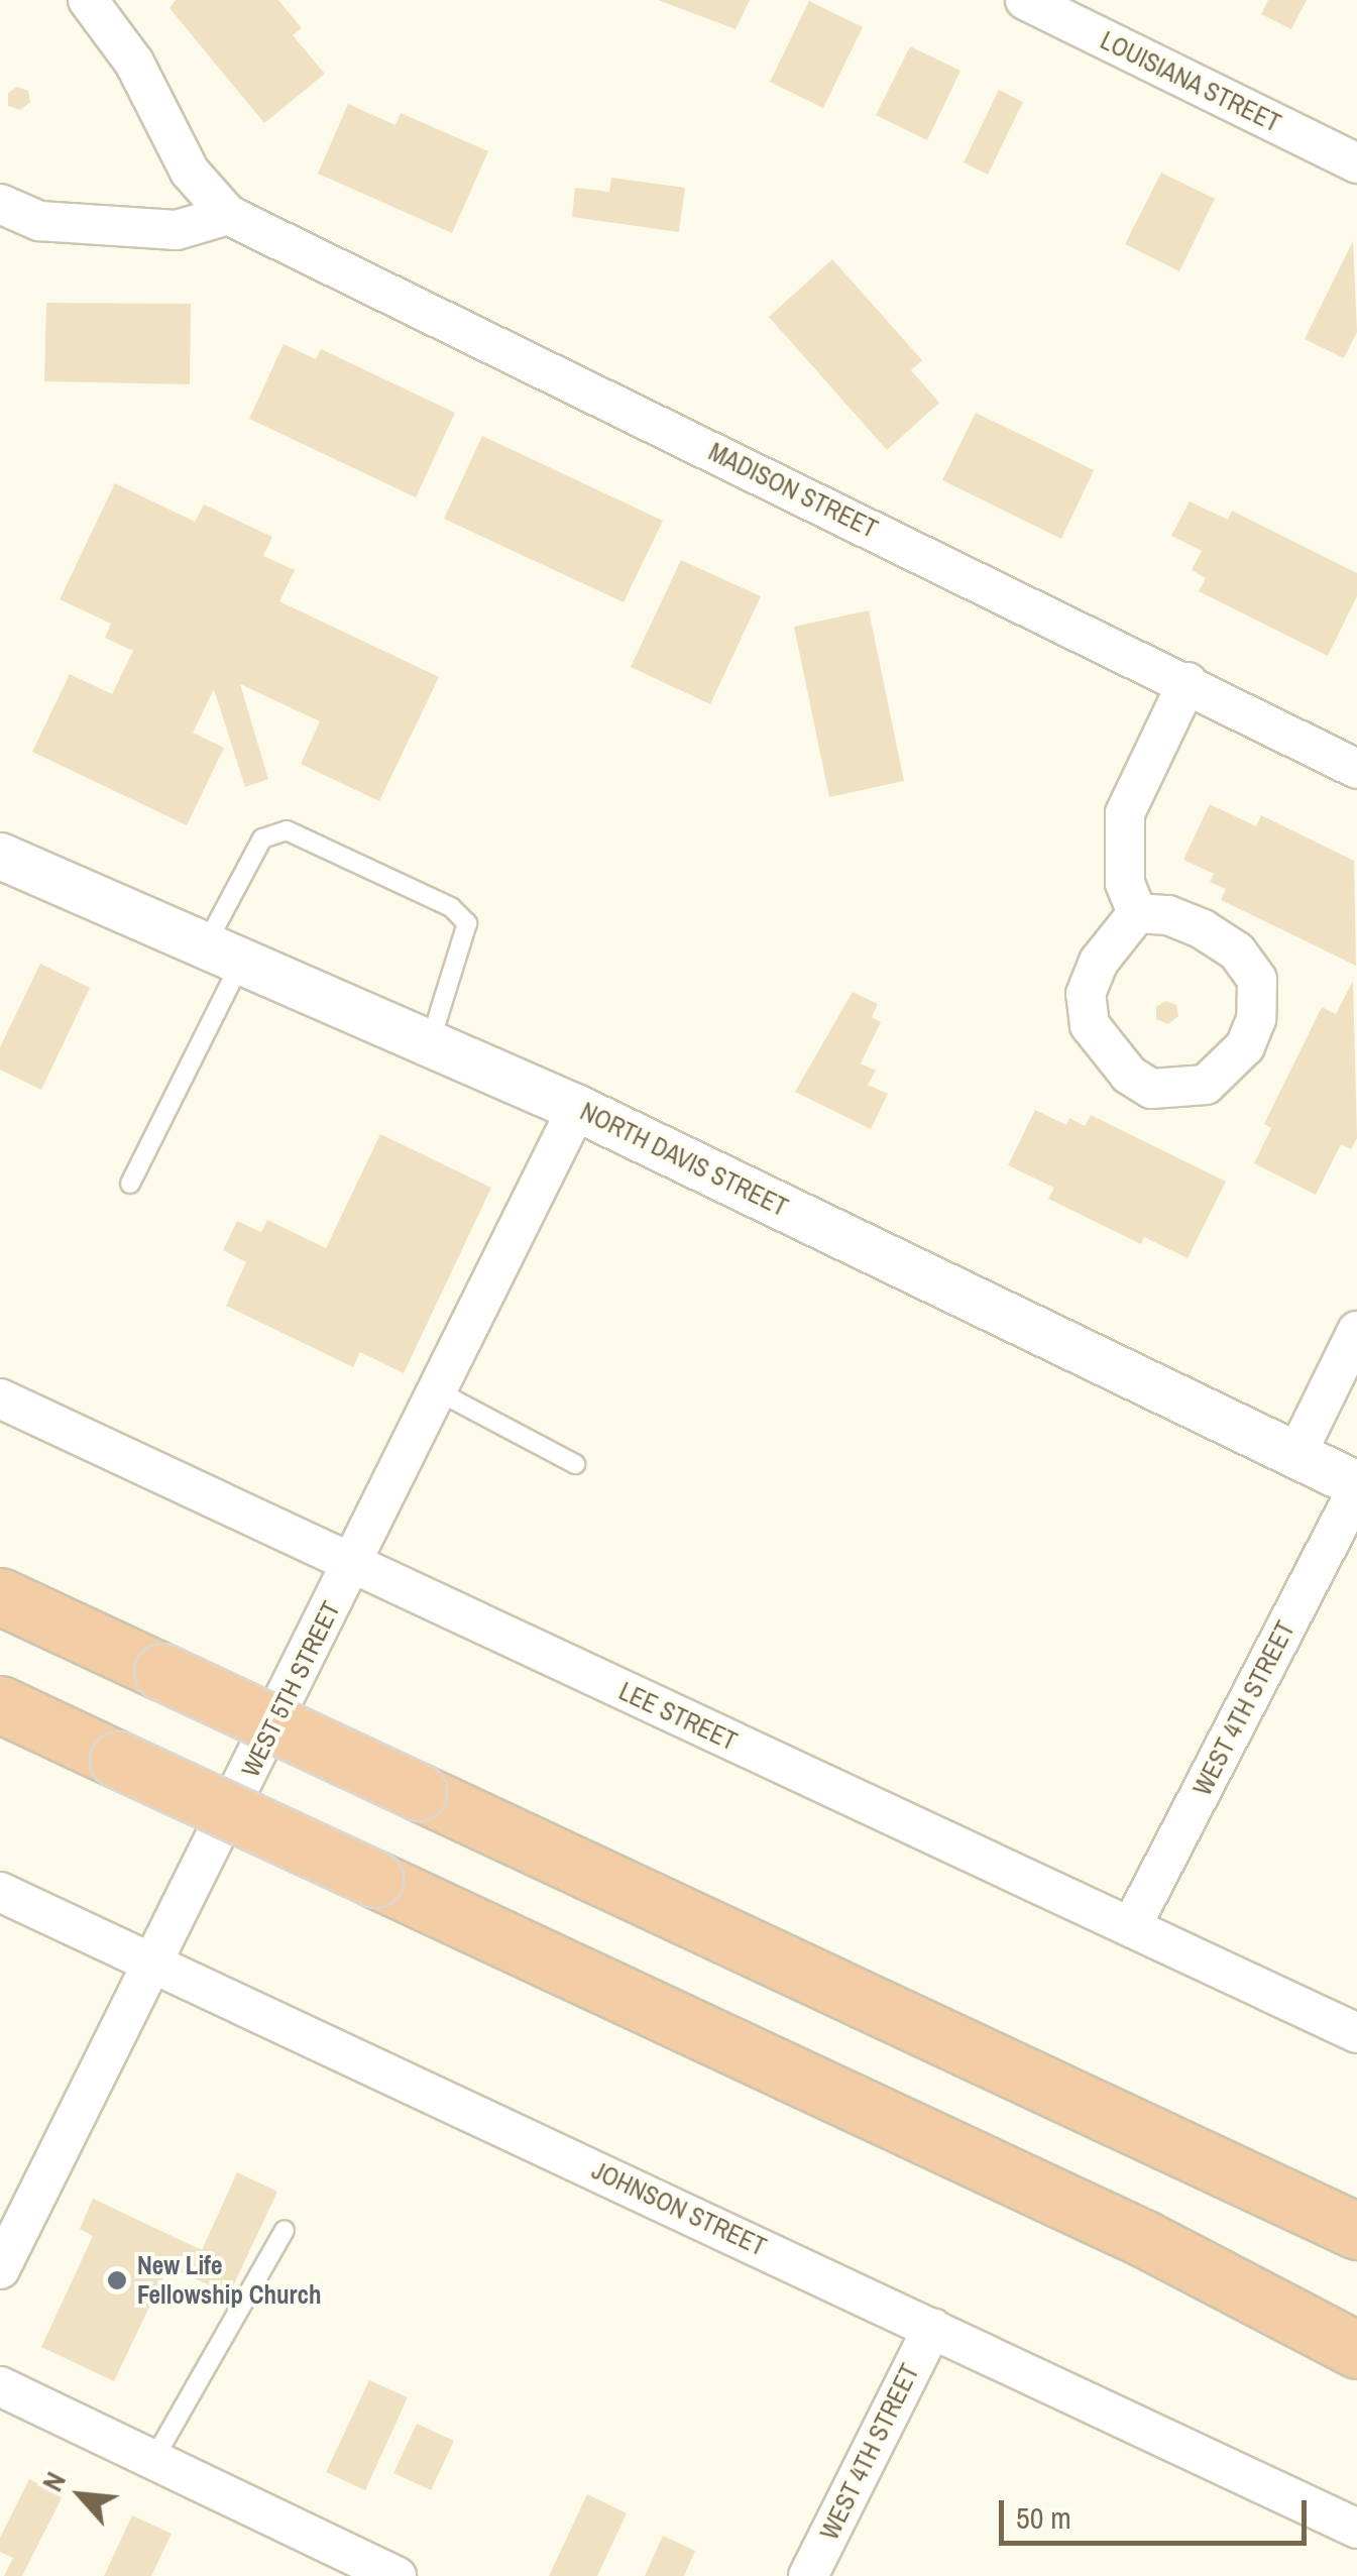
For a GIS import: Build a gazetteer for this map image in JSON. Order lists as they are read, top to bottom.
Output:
{
  "streets": {
    "street": [
      "LOUISIANA STREET",
      "MADISON STREET",
      "NORTH DAVIS STREET",
      "WEST 5TH STREET",
      "WEST 4TH STREET",
      "LEE STREET",
      "JOHNSON STREET"
    ]
  },
  "crossings": [
    ["NORTH DAVIS STREET", "WEST 5TH STREET"],
    ["NORTH DAVIS STREET", "WEST 4TH STREET"],
    ["WEST 5TH STREET", "LEE STREET"],
    ["WEST 5TH STREET", "JOHNSON STREET"],
    ["WEST 4TH STREET", "LEE STREET"],
    ["WEST 4TH STREET", "JOHNSON STREET"]
  ],
  "places": ["New Life Fellowship Church"],
  "scale_bar": "50 m",
  "north": "top left"
}
